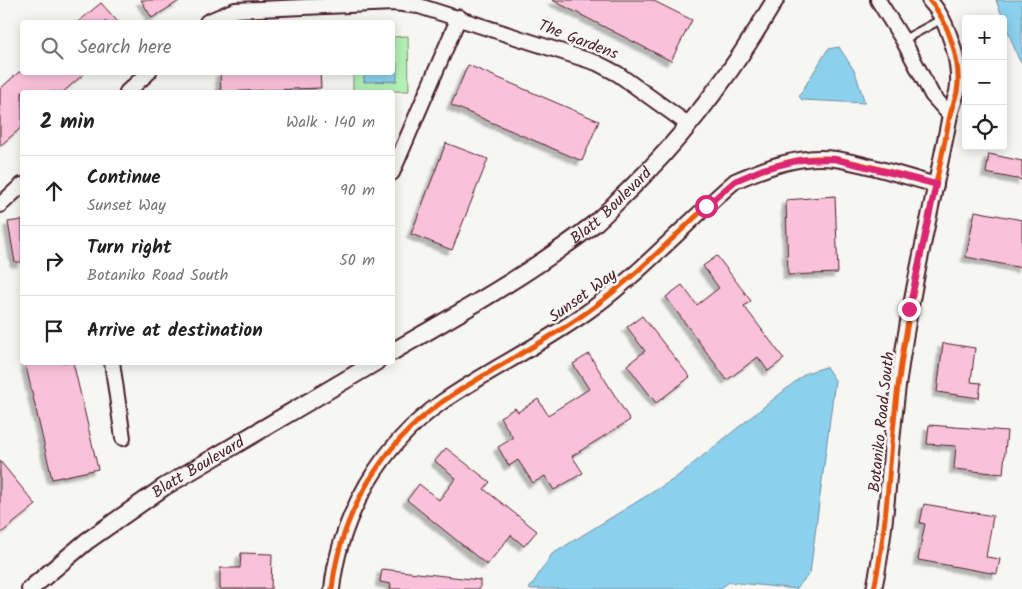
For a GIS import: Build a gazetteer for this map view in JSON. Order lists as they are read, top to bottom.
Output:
{
  "streets": {
    "street": [
      "The Gardens",
      "Blatt Boulevard",
      "Sunset Way",
      "Botaniko Road South"
    ]
  },
  "crossings": [
    ["The Gardens", "Blatt Boulevard"],
    ["Sunset Way", "Botaniko Road South"]
  ],
  "page": {
    "map_buttons": ["+", "−"],
    "search": "Search here",
    "heading": ["2 min", "Walk · 140 m"],
    "list": [
      ["Continue", "Sunset Way", "90 m"],
      ["Turn right", "Botaniko Road South", "50 m"],
      "Arrive at destination"
    ]
  }
}
